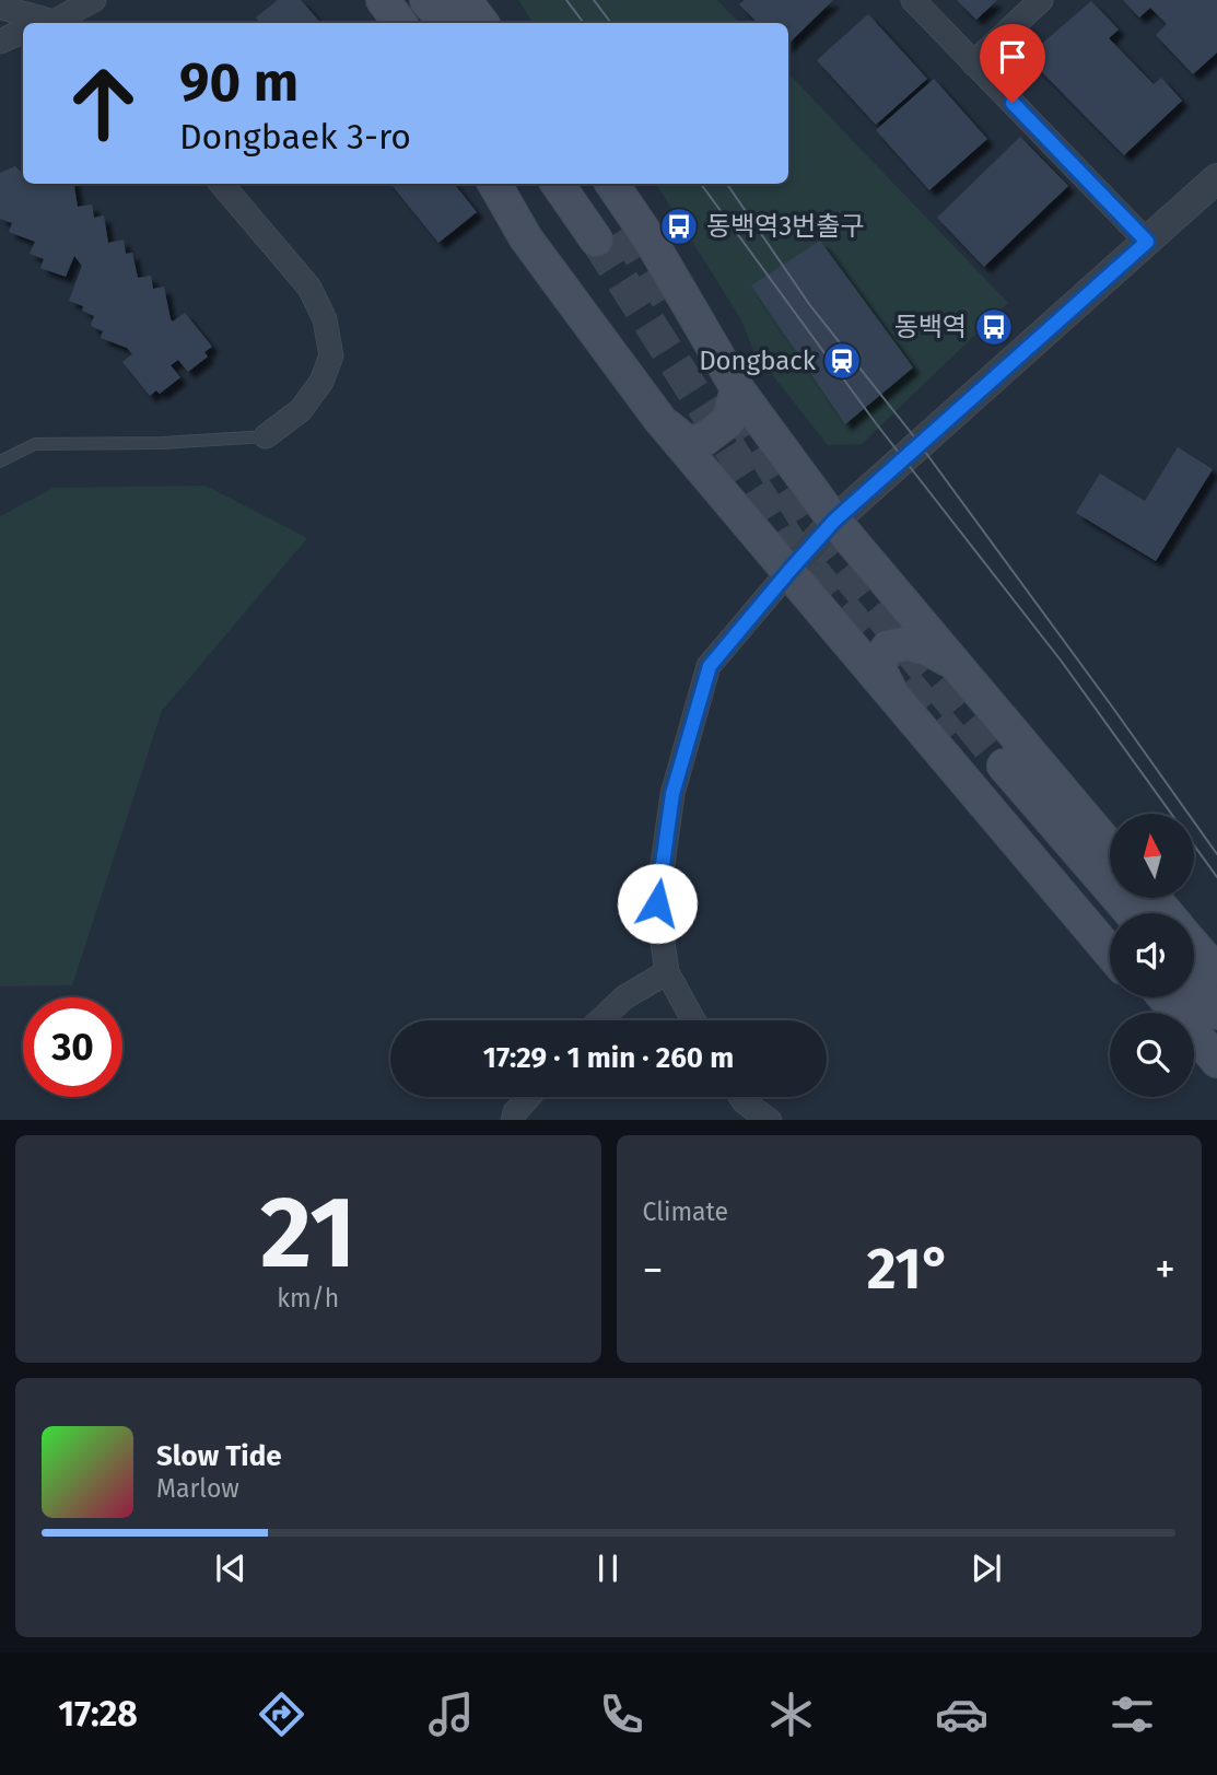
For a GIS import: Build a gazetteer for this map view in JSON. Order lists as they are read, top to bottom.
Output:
{
  "places": {
    "bus stop": ["동백역3번출구", "동백역"],
    "station": ["Dongback"]
  },
  "north": "top",
  "page": {
    "turn": ["90 m", "Dongbaek 3-ro"],
    "limit": "30",
    "trip": "17:29 · 1 min · 260 m",
    "tile": [
      ["21", "km/h"],
      "Climate"
    ],
    "heat": ["−", "21°", "+"],
    "song": ["Slow Tide", "Marlow"],
    "tabs": "17:28"
  }
}
